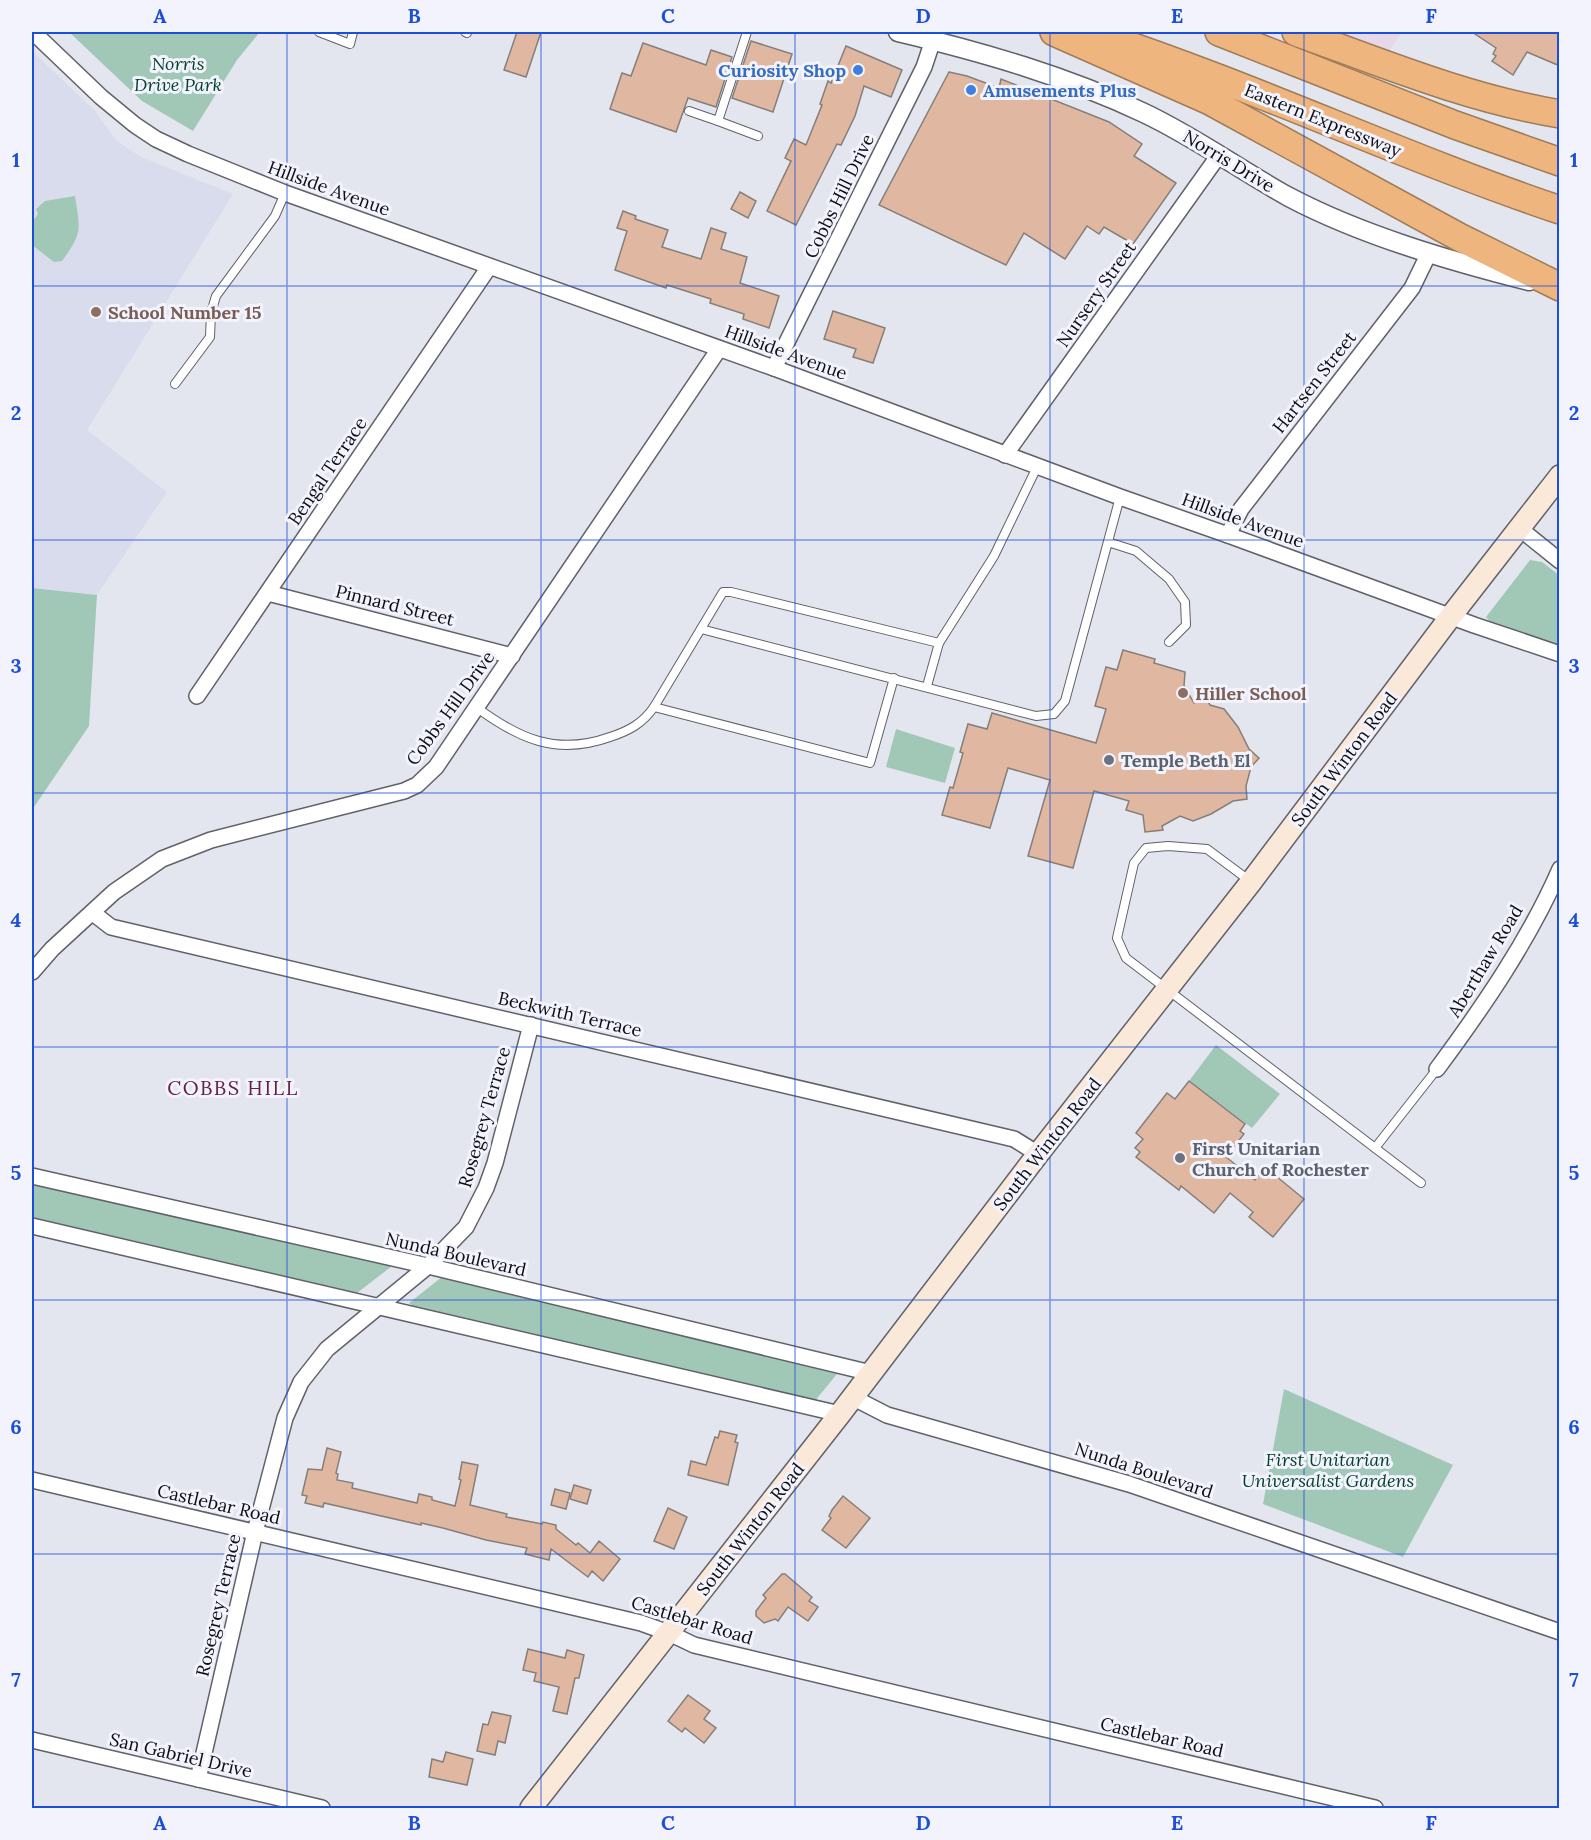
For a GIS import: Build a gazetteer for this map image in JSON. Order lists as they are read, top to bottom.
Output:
{
  "streets": {
    "highway": ["Eastern Expressway"],
    "main road": ["South Winton Road"],
    "street": [
      "Norris Drive",
      "Hillside Avenue",
      "Cobbs Hill Drive",
      "Nursery Street",
      "Hartsen Street",
      "Bengal Terrace",
      "Pinnard Street",
      "Aberthaw Road",
      "Beckwith Terrace",
      "Rosegrey Terrace",
      "Nunda Boulevard",
      "Castlebar Road",
      "San Gabriel Drive"
    ]
  },
  "crossings": [
    ["Norris Drive", "Cobbs Hill Drive"],
    ["Norris Drive", "Nursery Street"],
    ["Norris Drive", "Hartsen Street"],
    ["Hillside Avenue", "Cobbs Hill Drive"],
    ["Hillside Avenue", "Nursery Street"],
    ["Hillside Avenue", "Hartsen Street"],
    ["Hillside Avenue", "Bengal Terrace"],
    ["Hillside Avenue", "South Winton Road"],
    ["Cobbs Hill Drive", "Pinnard Street"],
    ["Cobbs Hill Drive", "Beckwith Terrace"],
    ["Bengal Terrace", "Pinnard Street"],
    ["South Winton Road", "Beckwith Terrace"],
    ["South Winton Road", "Nunda Boulevard"],
    ["South Winton Road", "Castlebar Road"],
    ["Beckwith Terrace", "Rosegrey Terrace"],
    ["Rosegrey Terrace", "Nunda Boulevard"],
    ["Rosegrey Terrace", "Castlebar Road"],
    ["Rosegrey Terrace", "San Gabriel Drive"]
  ],
  "districts": ["COBBS HILL"],
  "parks": ["Norris Drive Park", "First Unitarian Universalist Gardens"],
  "places": [
    "Curiosity Shop",
    "Amusements Plus",
    "School Number 15",
    "Hiller School",
    "Temple Beth El",
    "First Unitarian Church of Rochester"
  ],
  "grid": {
    "columns": [
      "A",
      "B",
      "C",
      "D",
      "E",
      "F"
    ],
    "rows": [
      "1",
      "2",
      "3",
      "4",
      "5",
      "6",
      "7"
    ]
  }
}
